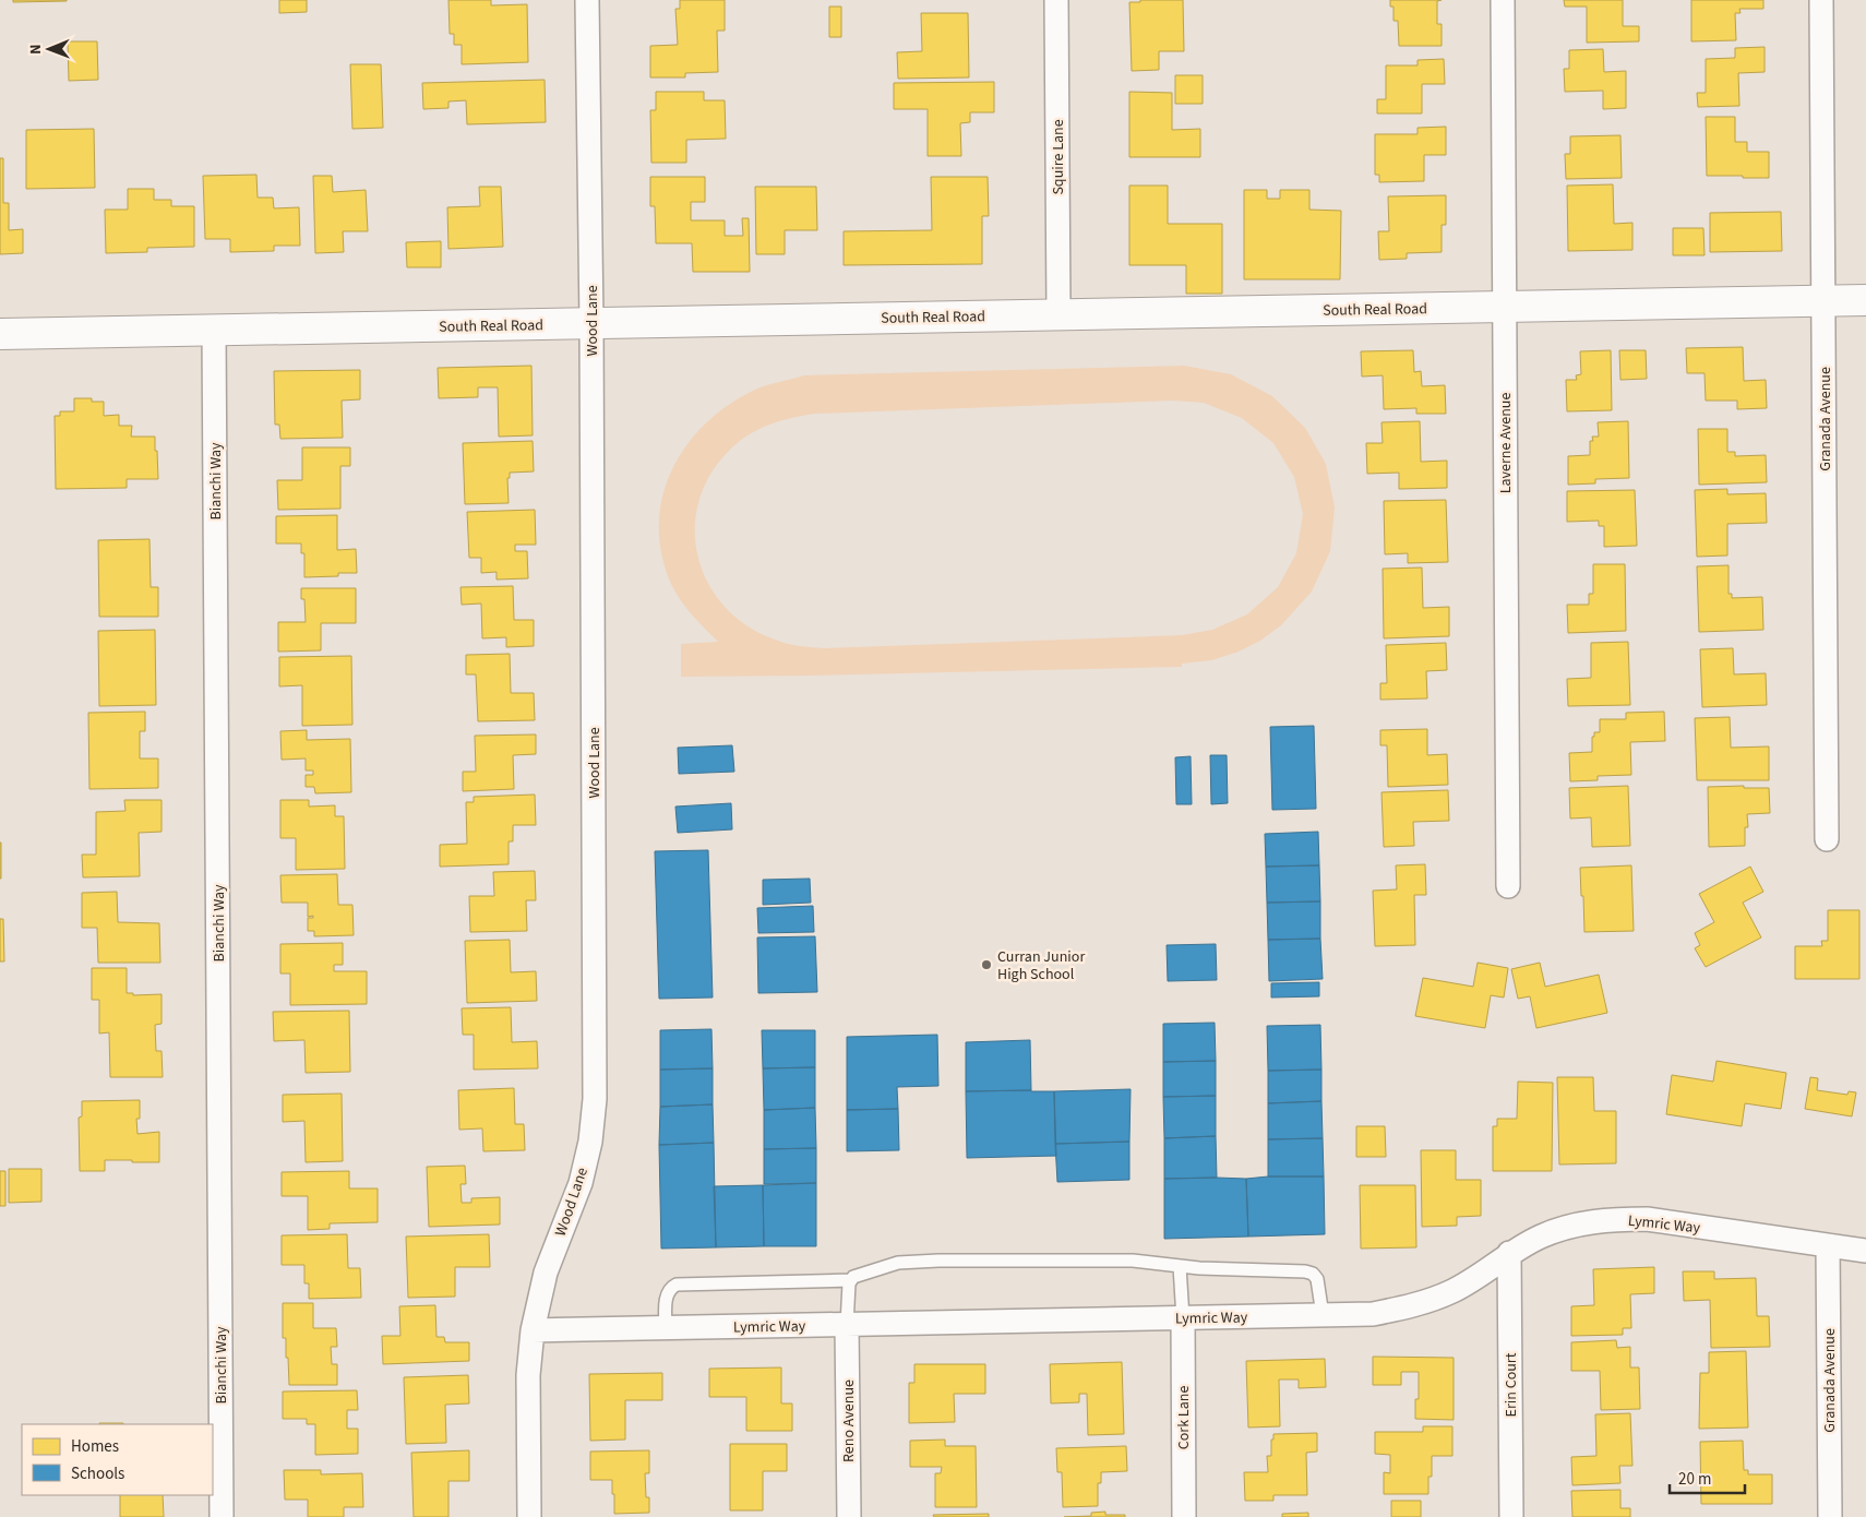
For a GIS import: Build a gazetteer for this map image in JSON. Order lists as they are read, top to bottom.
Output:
{
  "streets": {
    "street": [
      "Squire Lane",
      "South Real Road",
      "Wood Lane",
      "Granada Avenue",
      "Laverne Avenue",
      "Bianchi Way",
      "Lymric Way",
      "Erin Court",
      "Cork Lane",
      "Reno Avenue"
    ]
  },
  "crossings": [
    ["Squire Lane", "South Real Road"],
    ["South Real Road", "Wood Lane"],
    ["South Real Road", "Granada Avenue"],
    ["South Real Road", "Laverne Avenue"],
    ["South Real Road", "Bianchi Way"],
    ["Wood Lane", "Lymric Way"],
    ["Granada Avenue", "Lymric Way"],
    ["Lymric Way", "Erin Court"],
    ["Lymric Way", "Cork Lane"],
    ["Lymric Way", "Reno Avenue"]
  ],
  "places": ["Curran Junior High School"],
  "legend": ["Homes", "Schools"],
  "scale_bar": "20 m",
  "north": "left"
}
